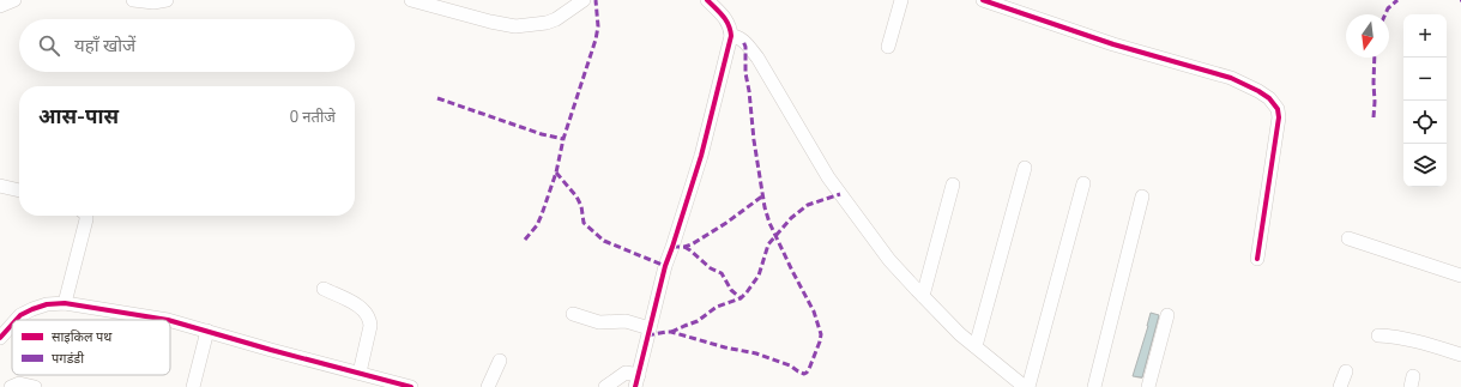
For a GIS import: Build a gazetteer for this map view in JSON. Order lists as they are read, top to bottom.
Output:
{
  "legend": ["साइकिल पथ", "पगडंडी"],
  "north": "bottom",
  "page": {
    "map_buttons": ["+", "−"],
    "search": "यहाँ खोजें",
    "heading": ["आस-पास", "0 नतीजे"]
  }
}
